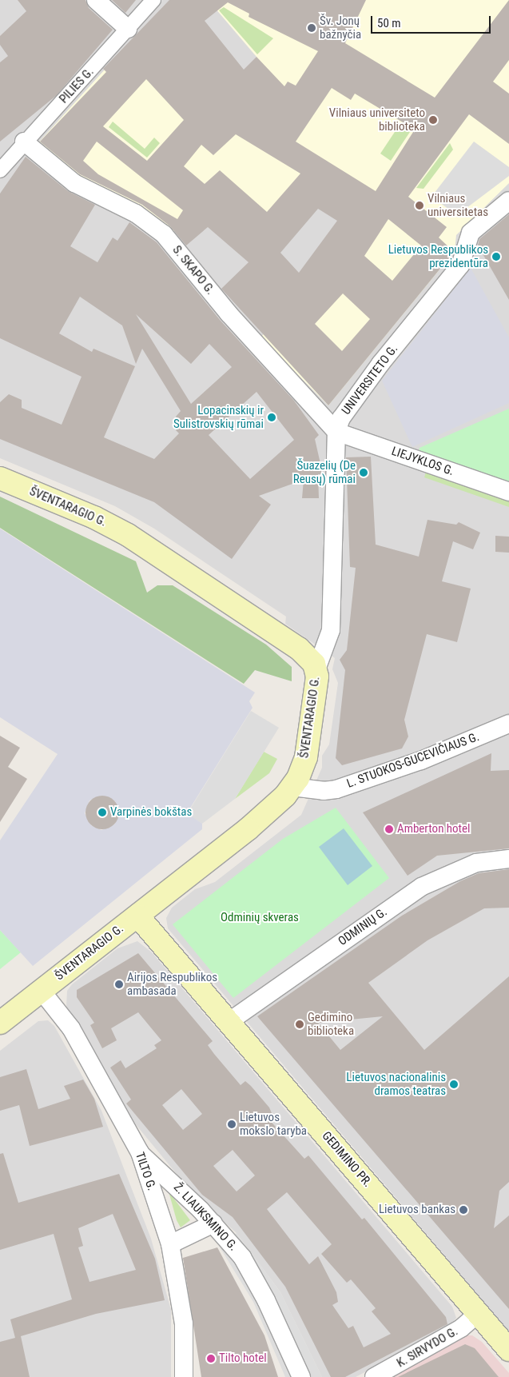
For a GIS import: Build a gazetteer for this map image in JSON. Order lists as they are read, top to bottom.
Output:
{
  "streets": {
    "main road": ["ŠVENTARAGIO G.", "GEDIMINO PR."],
    "street": [
      "PILIES G.",
      "S. SKAPO G.",
      "UNIVERSITETO G.",
      "LIEJYKLOS G.",
      "L. STUOKOS-GUCEVIČIAUS G.",
      "ODMINIŲ G.",
      "TILTO G.",
      "Ž. LIAUKSMINO G.",
      "K. SIRVYDO G."
    ]
  },
  "crossings": [
    ["PILIES G.", "S. SKAPO G."],
    ["S. SKAPO G.", "UNIVERSITETO G."],
    ["S. SKAPO G.", "LIEJYKLOS G."],
    ["UNIVERSITETO G.", "LIEJYKLOS G."],
    ["UNIVERSITETO G.", "ŠVENTARAGIO G."],
    ["ŠVENTARAGIO G.", "L. STUOKOS-GUCEVIČIAUS G."],
    ["ŠVENTARAGIO G.", "GEDIMINO PR."],
    ["ŠVENTARAGIO G.", "TILTO G."],
    ["ODMINIŲ G.", "GEDIMINO PR."],
    ["GEDIMINO PR.", "K. SIRVYDO G."],
    ["TILTO G.", "Ž. LIAUKSMINO G."]
  ],
  "parks": ["Odminių skveras"],
  "places": [
    "Šv. Jonų bažnyčia",
    "Vilniaus universiteto biblioteka",
    "Vilniaus universitetas",
    "Lietuvos Respublikos prezidentūra",
    "Lopacinskių ir Sulistrovskių rūmai",
    "Šuazelių (De Reusų) rūmai",
    "Varpinės bokštas",
    "Amberton hotel",
    "Airijos Respublikos ambasada",
    "Gedimino biblioteka",
    "Lietuvos nacionalinis dramos teatras",
    "Lietuvos mokslo taryba",
    "Lietuvos bankas",
    "Tilto hotel"
  ],
  "scale_bar": "50 m"
}
